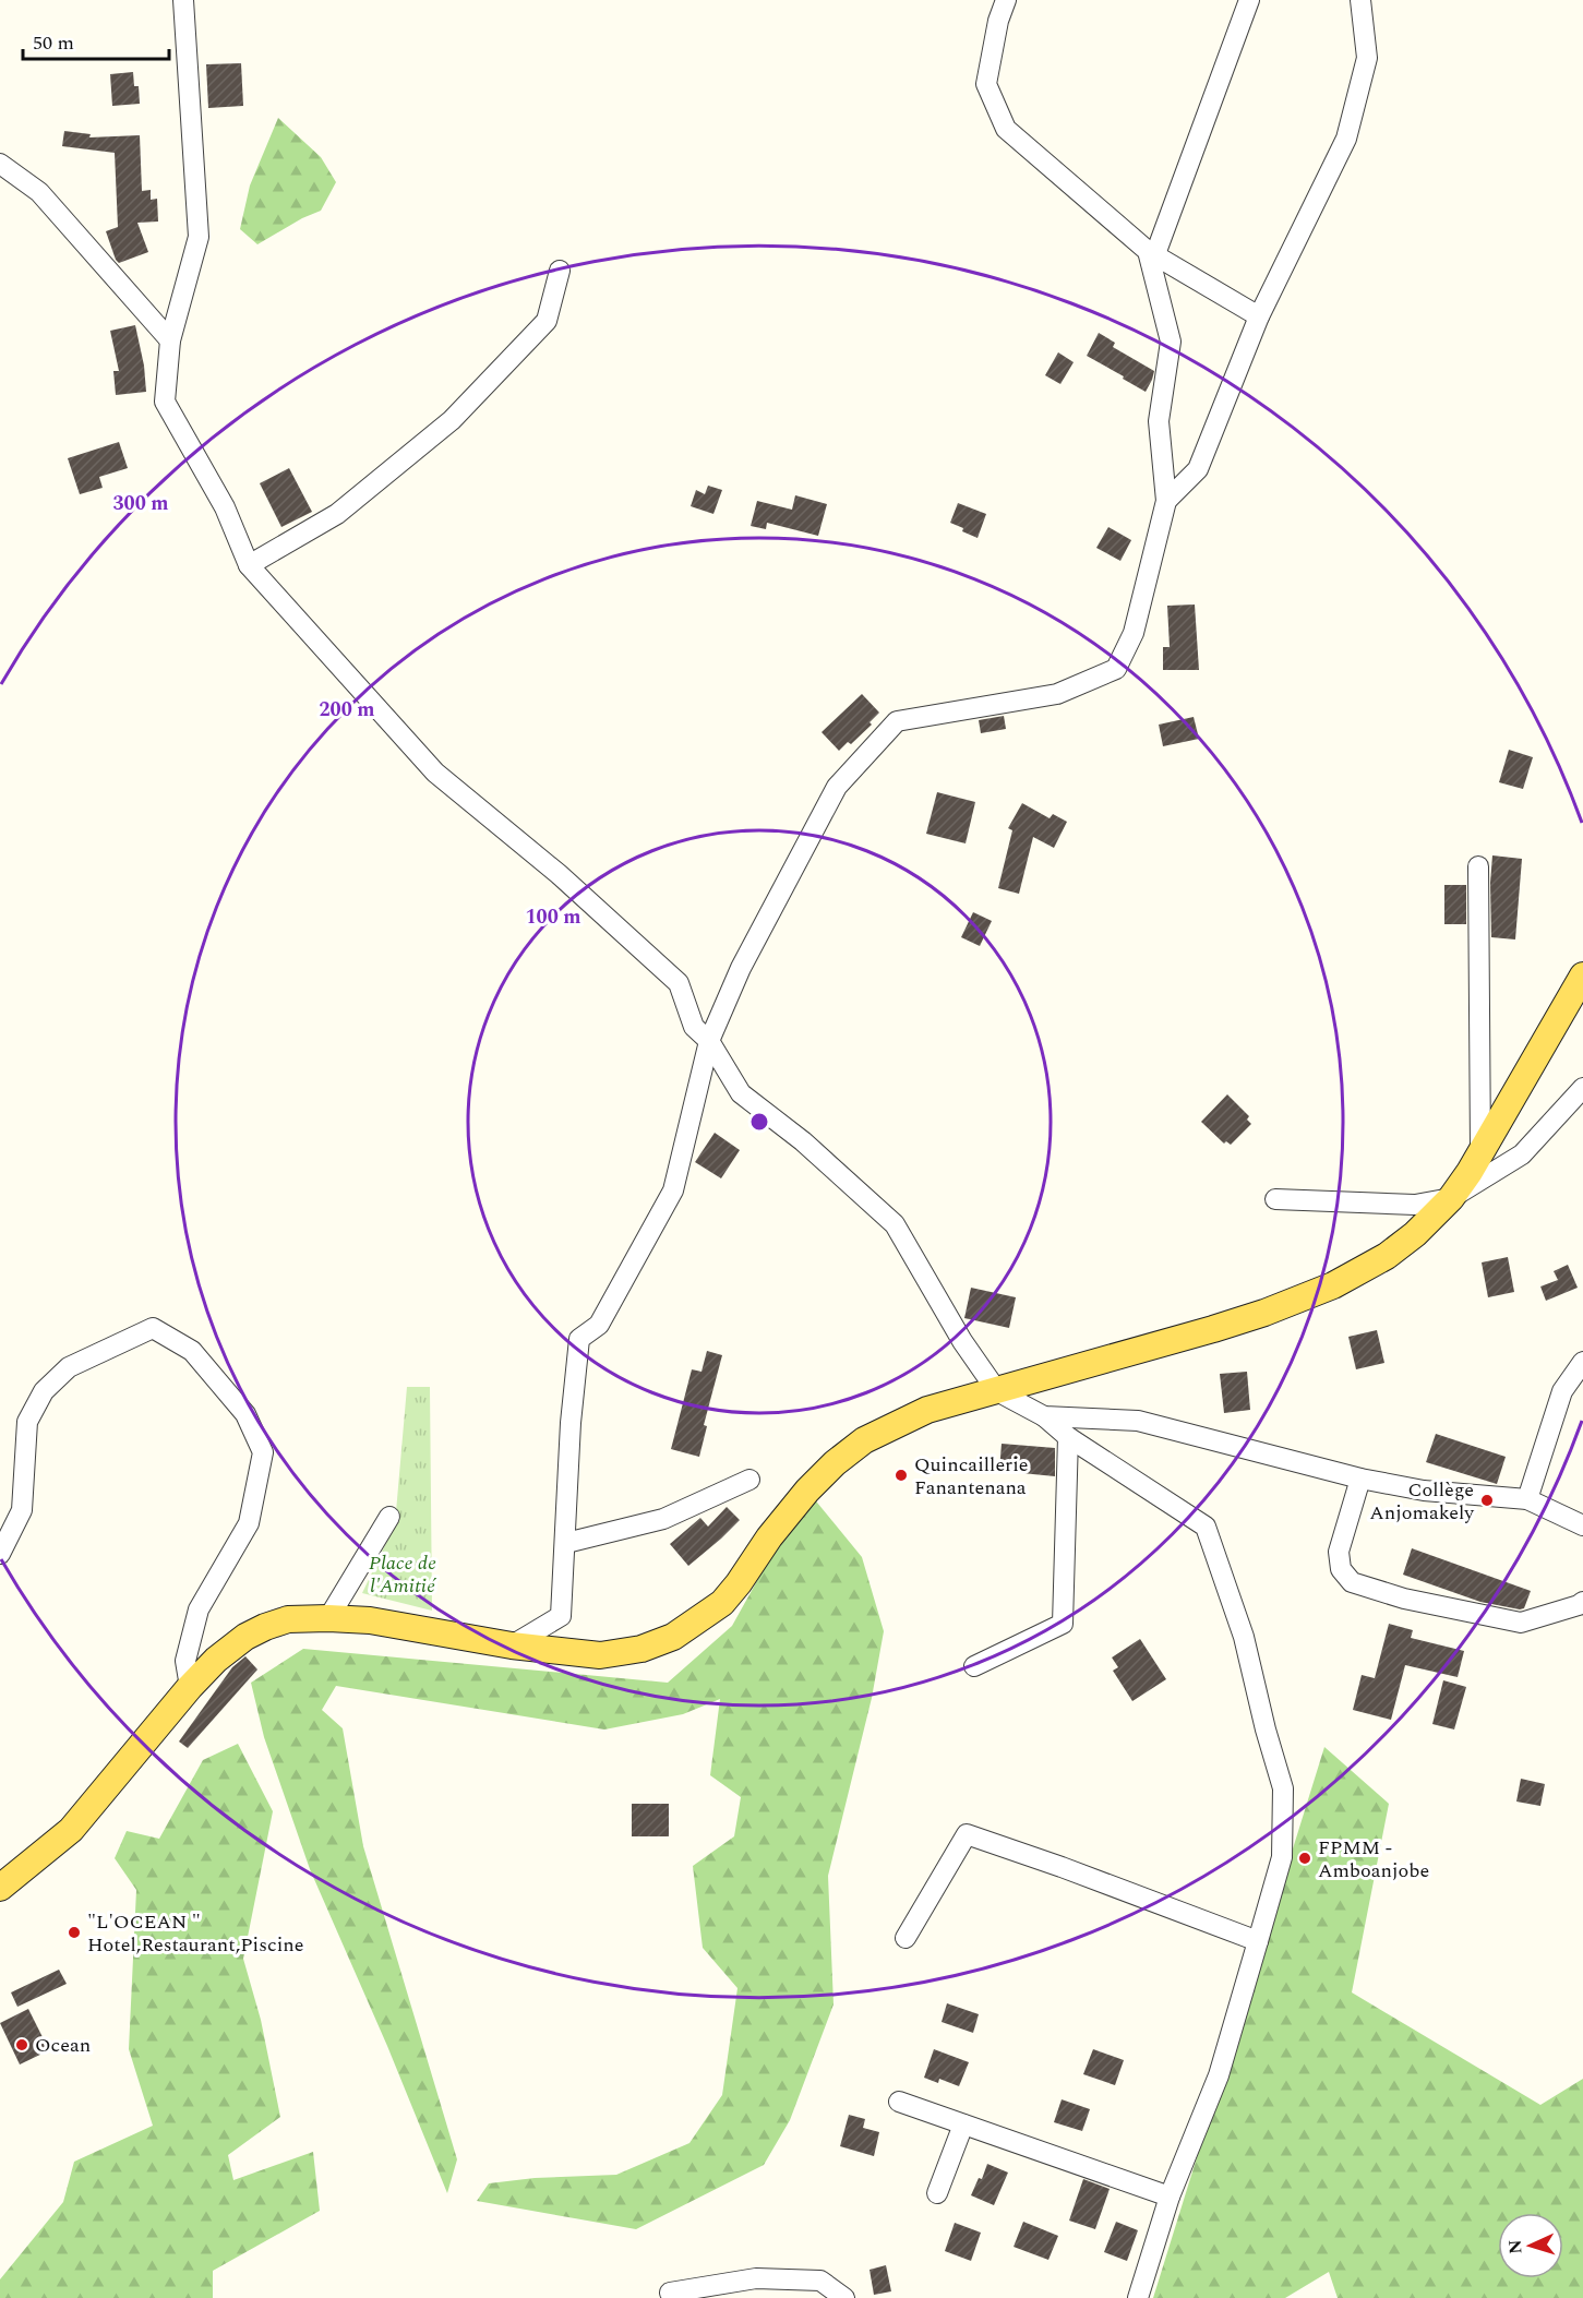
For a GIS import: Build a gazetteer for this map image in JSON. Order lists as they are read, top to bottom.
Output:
{
  "parks": ["Place de l'Amitié"],
  "places": [
    "Quincaillerie Fanantenana",
    "Collège Anjomakely",
    "FPMM - Amboanjobe",
    "\"L'OCEAN \" Hotel,Restaurant,Piscine",
    "Ocean"
  ],
  "scale_bar": "50 m",
  "north": "left",
  "rings": ["300 m", "200 m", "100 m"]
}
